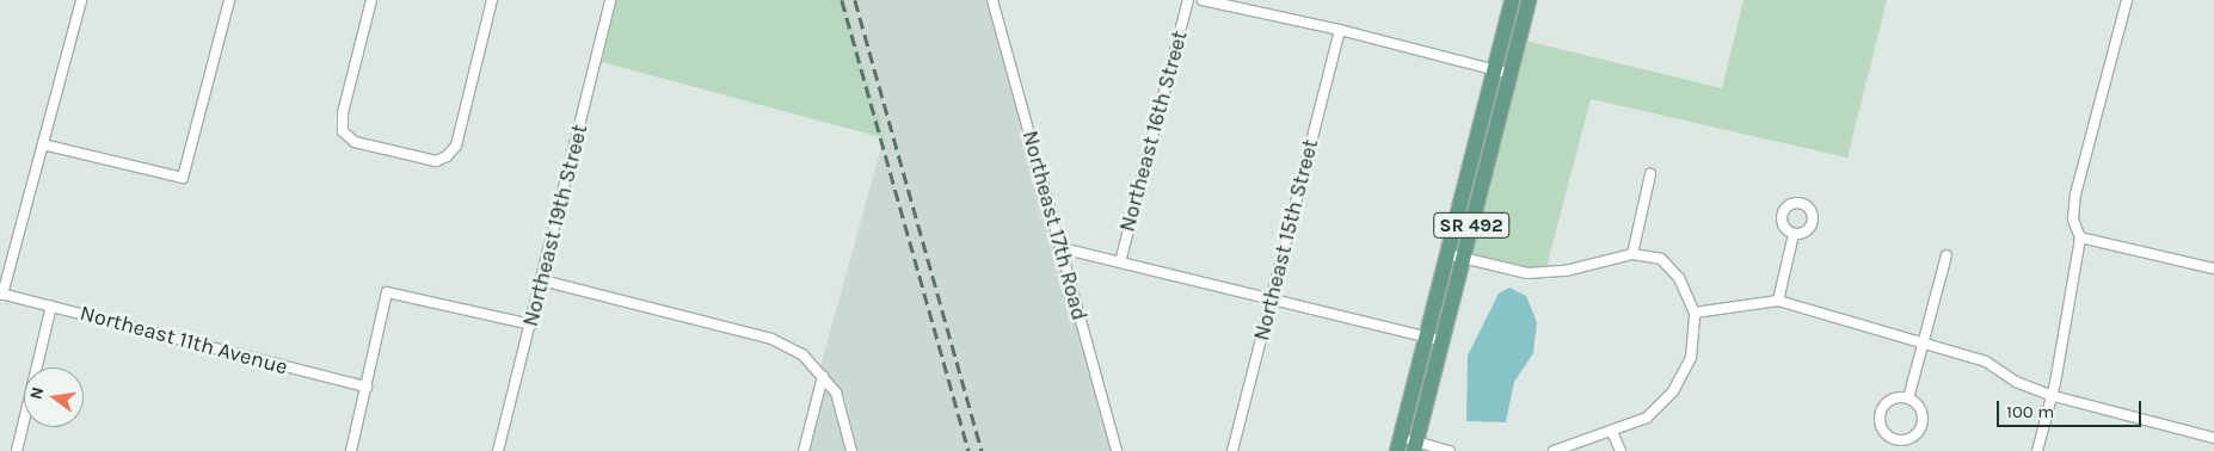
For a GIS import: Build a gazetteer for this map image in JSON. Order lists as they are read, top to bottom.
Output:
{
  "streets": {
    "main road": ["SR 492"],
    "street": [
      "Northeast 16th Street",
      "Northeast 19th Street",
      "Northeast 17th Road",
      "Northeast 15th Street",
      "Northeast 11th Avenue"
    ]
  },
  "scale_bar": "100 m",
  "north": "left"
}
